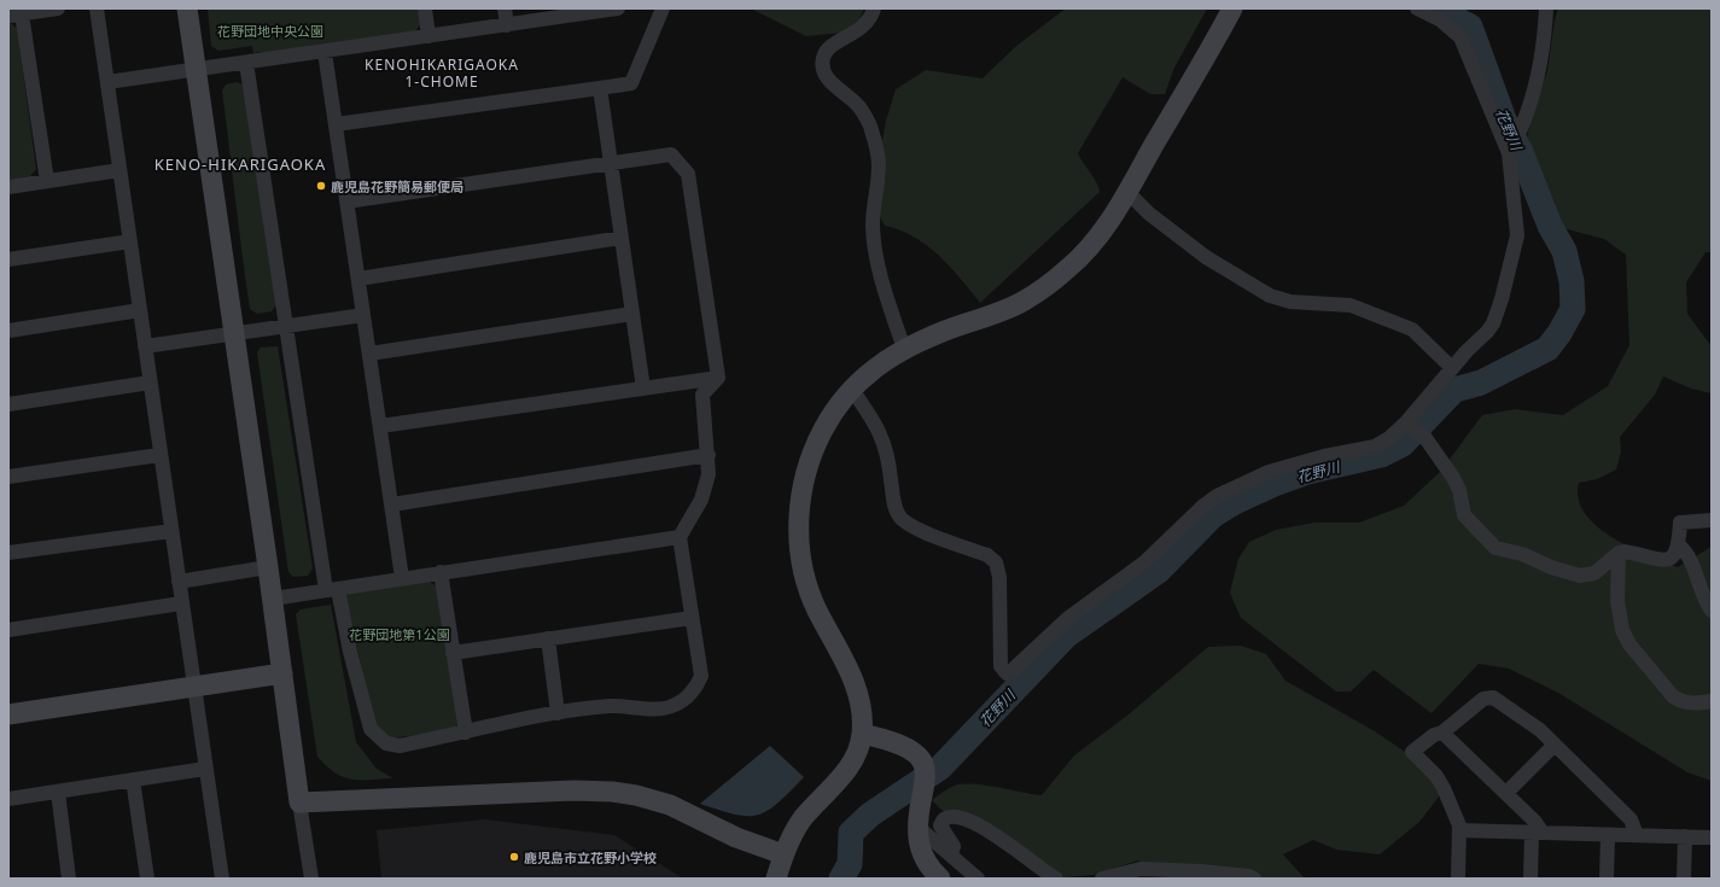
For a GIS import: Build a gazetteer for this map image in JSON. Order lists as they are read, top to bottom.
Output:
{
  "districts": ["KENOHIKARIGAOKA 1-CHOME", "KENO-HIKARIGAOKA"],
  "water": ["花野川"],
  "parks": ["花野団地中央公園", "花野団地第1公園"],
  "places": ["鹿児島花野簡易郵便局", "鹿児島市立花野小学校"]
}
